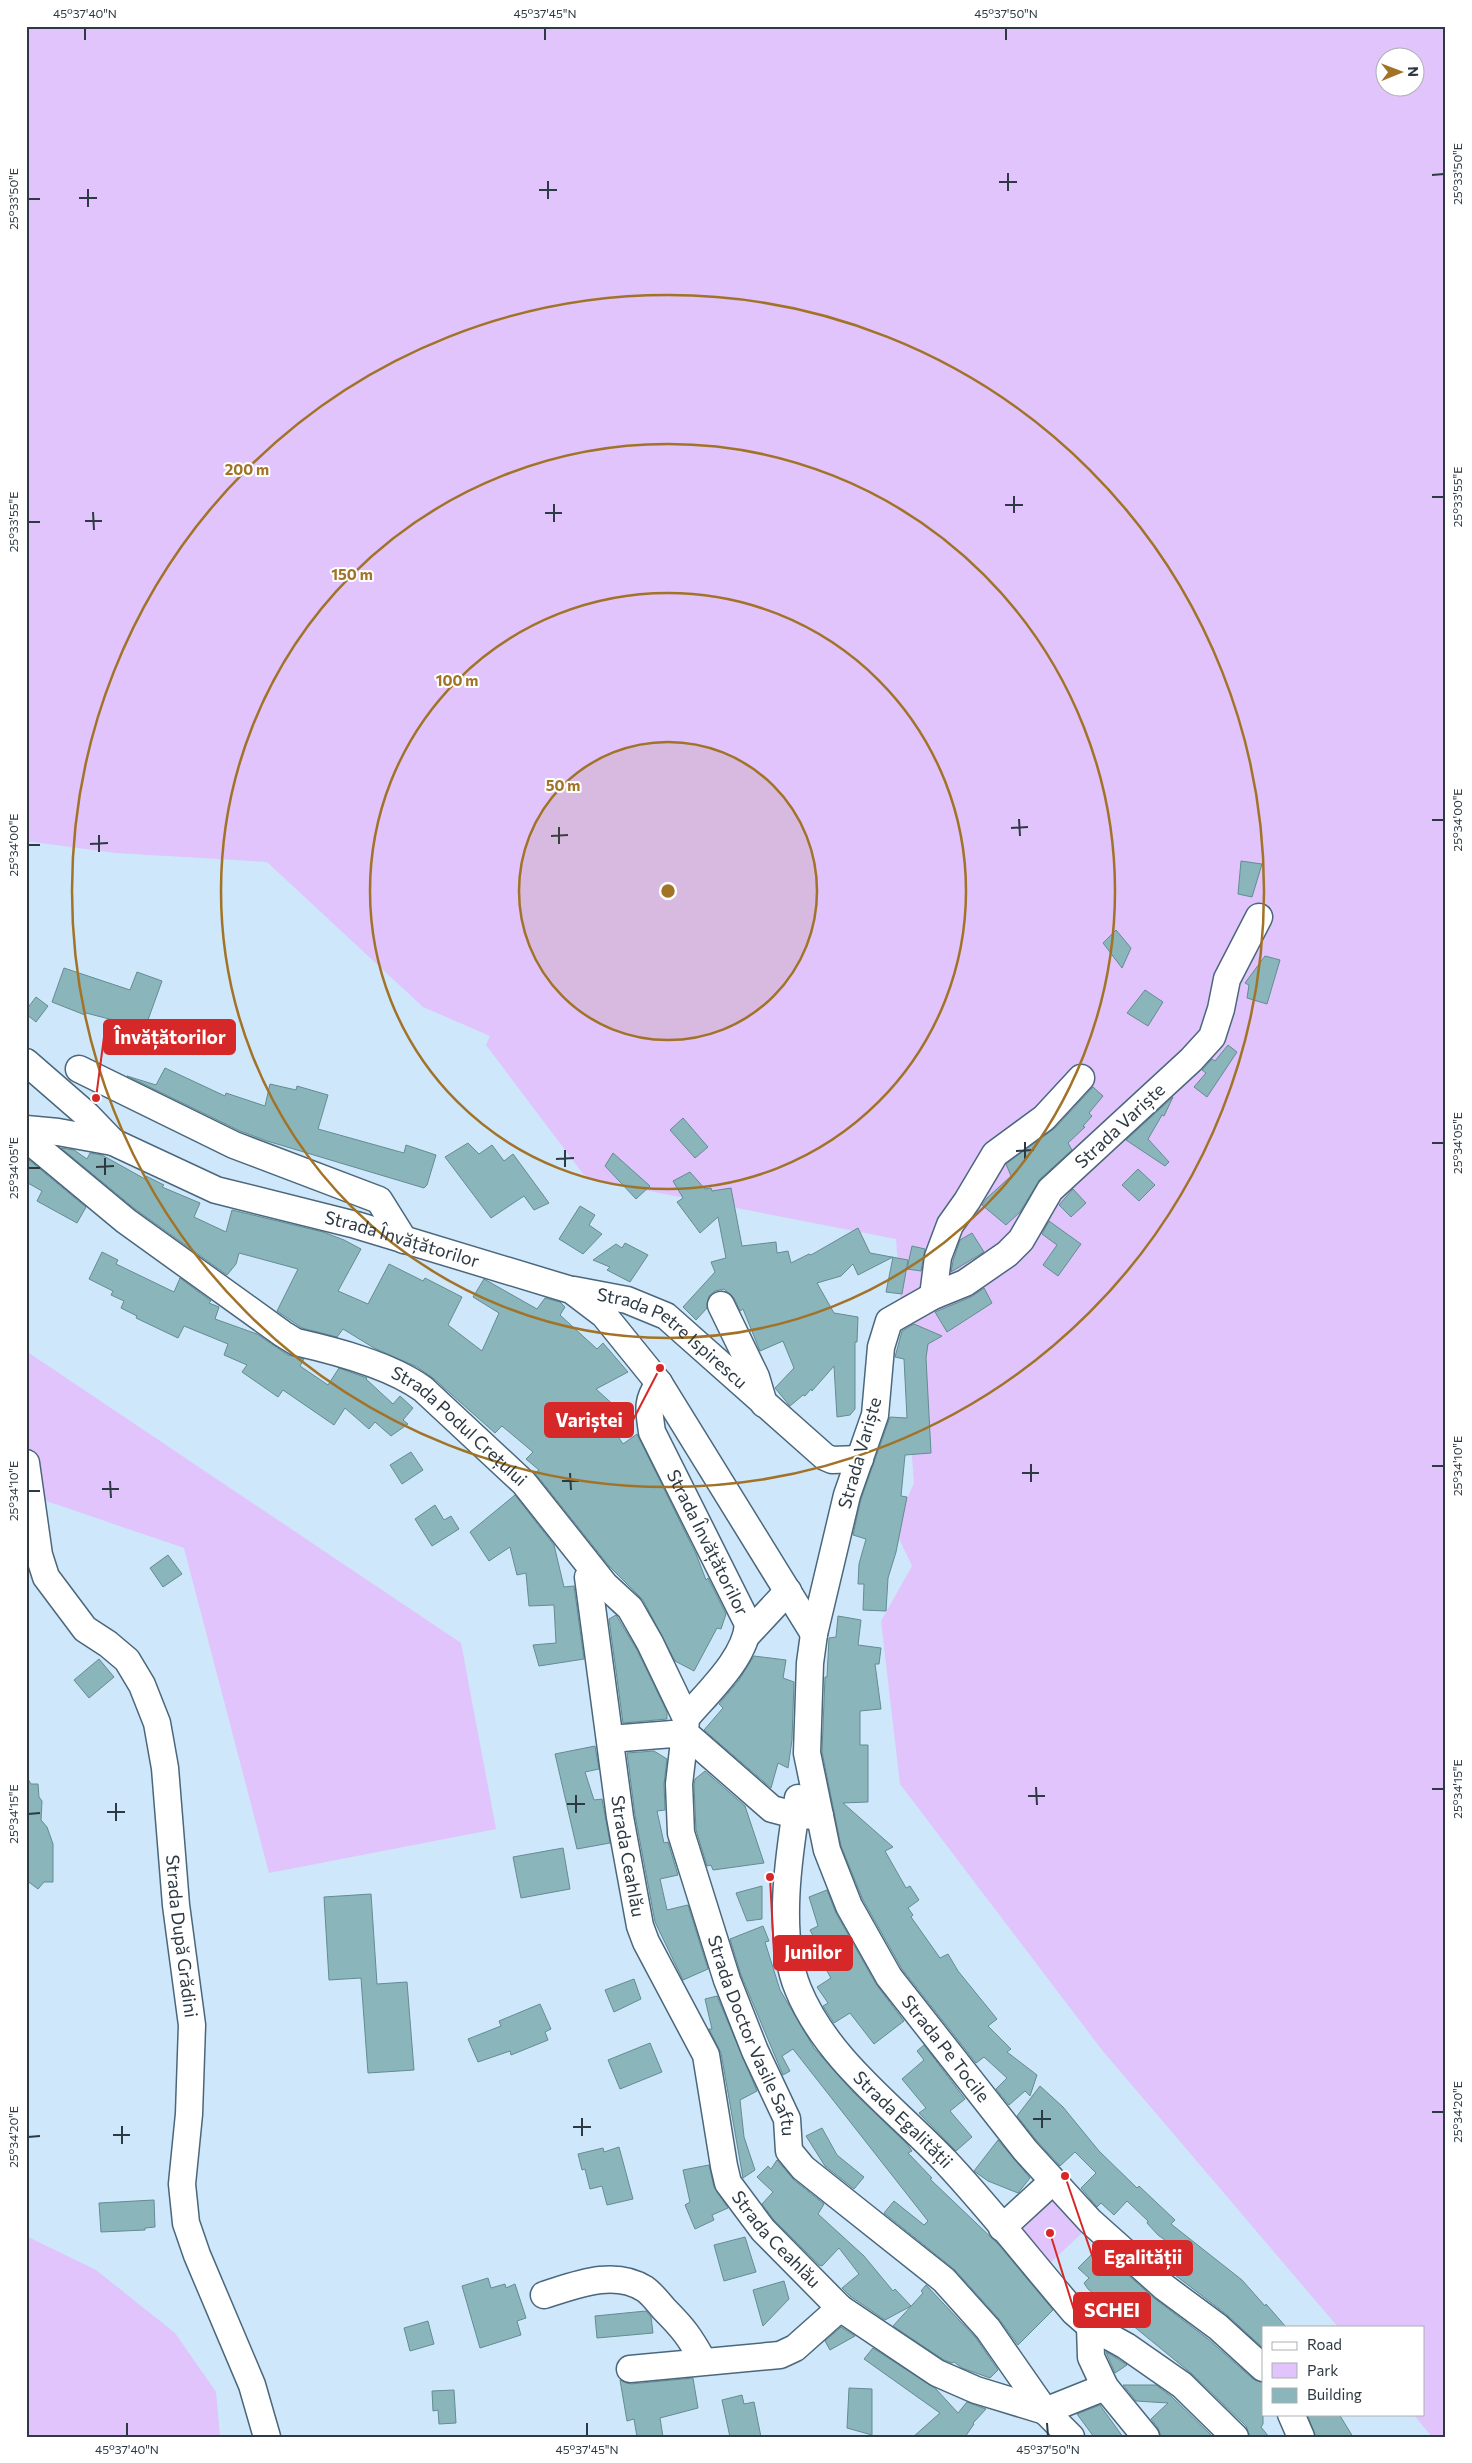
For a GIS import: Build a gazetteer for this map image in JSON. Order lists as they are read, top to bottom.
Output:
{
  "streets": {
    "street": [
      "Strada Variște",
      "Strada Învățătorilor",
      "Strada Petre Ispirescu",
      "Strada Podul Crețului",
      "Strada Ceahlău",
      "Strada După Grădini",
      "Strada Doctor Vasile Saftu",
      "Strada Pe Tocile",
      "Strada Egalității"
    ]
  },
  "crossings": [
    ["Strada Variște", "Strada Învățătorilor"],
    ["Strada Variște", "Strada Petre Ispirescu"],
    ["Strada Variște", "Strada Pe Tocile"],
    ["Strada Învățătorilor", "Strada Petre Ispirescu"],
    ["Strada Învățătorilor", "Strada Podul Crețului"],
    ["Strada Învățătorilor", "Strada Doctor Vasile Saftu"],
    ["Strada Învățătorilor", "Strada Pe Tocile"],
    ["Strada Podul Crețului", "Strada Doctor Vasile Saftu"],
    ["Strada Podul Crețului", "Strada Pe Tocile"],
    ["Strada Podul Crețului", "Strada Egalității"],
    ["Strada Ceahlău", "Strada Doctor Vasile Saftu"],
    ["Strada Pe Tocile", "Strada Egalității"]
  ],
  "places": [
    "Învățătorilor",
    "Variștei",
    "Junilor",
    "Egalității",
    "SCHEI"
  ],
  "legend": ["Road", "Park", "Building"],
  "north": "right",
  "coordinates": [
    "45°37'40\"N",
    "45°37'45\"N",
    "45°37'50\"N",
    "25°33'50\"E",
    "25°33'55\"E",
    "25°34'00\"E",
    "25°34'05\"E",
    "25°34'10\"E",
    "25°34'15\"E",
    "25°34'20\"E"
  ],
  "rings": [
    "200 m",
    "150 m",
    "100 m",
    "50 m"
  ]
}
